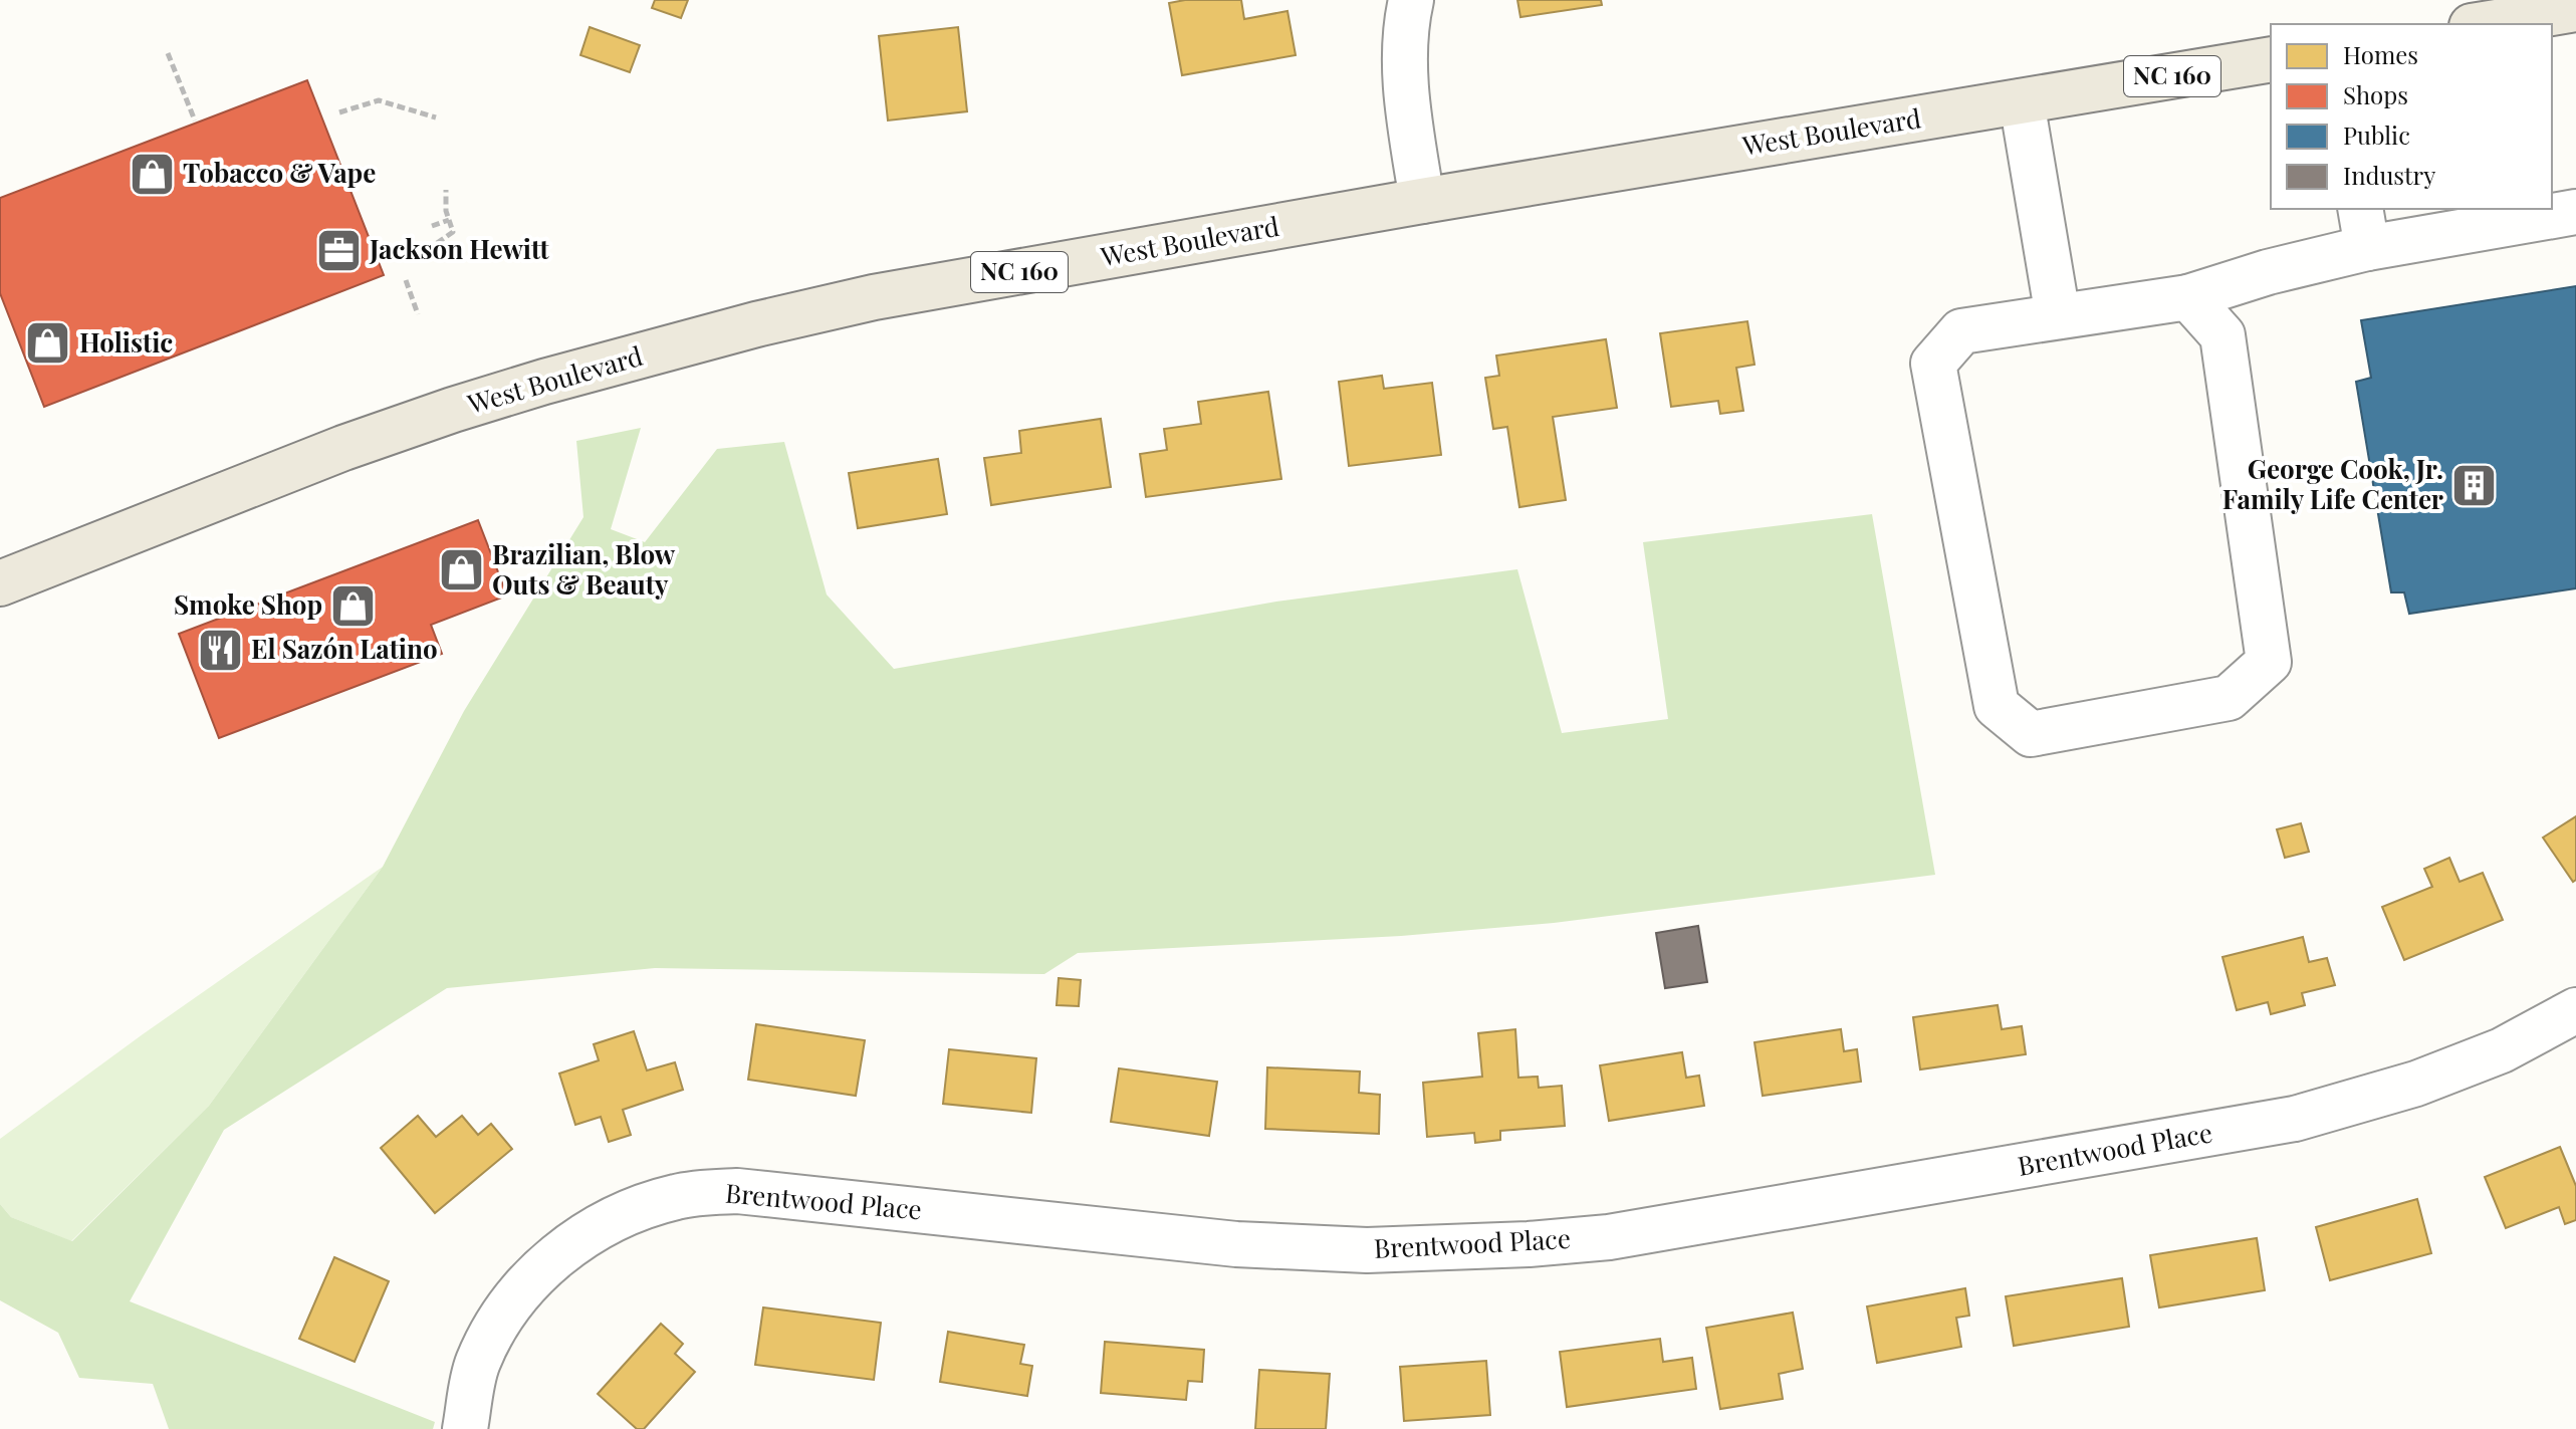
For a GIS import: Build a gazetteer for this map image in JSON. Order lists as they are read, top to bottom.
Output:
{
  "streets": {
    "main road": ["NC 160", "West Boulevard"],
    "street": ["Brentwood Place"]
  },
  "places": {
    "shop": [
      "Tobacco & Vape",
      "Holistic",
      "Brazilian, Blow Outs & Beauty",
      "Smoke Shop"
    ],
    "office": ["Jackson Hewitt"],
    "building": ["George Cook, Jr. Family Life Center"],
    "restaurant": ["El Sazón Latino"]
  },
  "legend": [
    "Homes",
    "Shops",
    "Public",
    "Industry"
  ]
}
